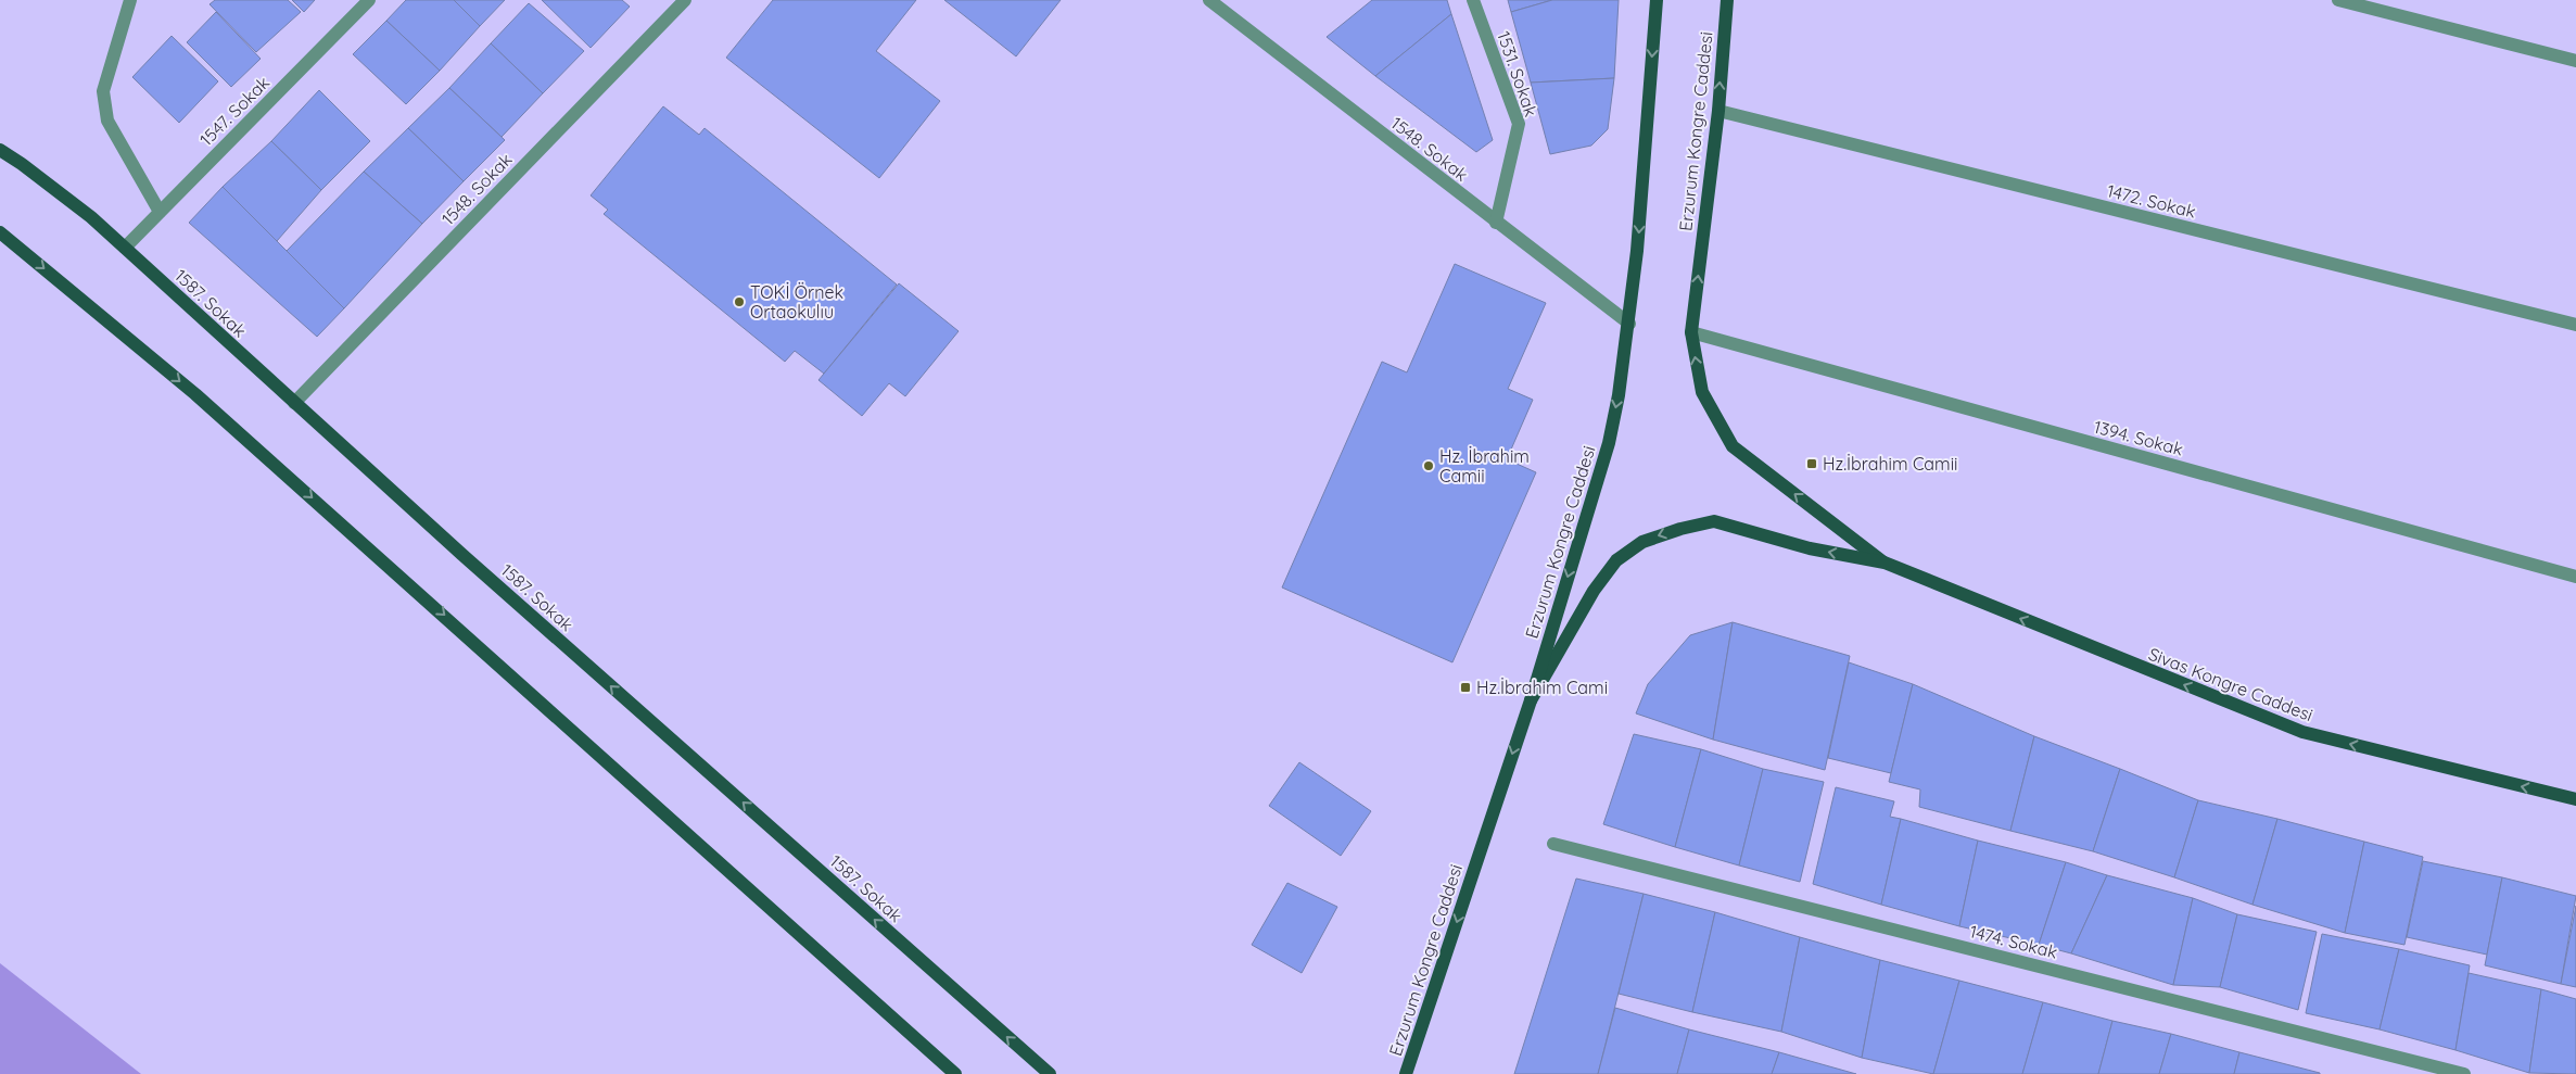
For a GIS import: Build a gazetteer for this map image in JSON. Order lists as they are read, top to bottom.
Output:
{
  "streets": {
    "main road": ["Erzurum Kongre Caddesi", "1587. Sokak", "Sivas Kongre Caddesi"],
    "street": [
      "1531. Sokak",
      "1547. Sokak",
      "1548. Sokak",
      "1472. Sokak",
      "1394. Sokak",
      "1474. Sokak"
    ]
  },
  "crossings": [
    ["1531. Sokak", "1548. Sokak"],
    ["1547. Sokak", "1587. Sokak"],
    ["Erzurum Kongre Caddesi", "1548. Sokak"],
    ["Erzurum Kongre Caddesi", "1472. Sokak"],
    ["Erzurum Kongre Caddesi", "1394. Sokak"],
    ["Erzurum Kongre Caddesi", "Sivas Kongre Caddesi"],
    ["1548. Sokak", "1587. Sokak"],
    ["1394. Sokak", "Sivas Kongre Caddesi"]
  ],
  "one_way": ["Sivas Kongre Caddesi"],
  "places": {
    "other": ["TOKİ Örnek Ortaokulıu", "Hz. İbrahim Camii"],
    "transit": ["Hz.İbrahim Camii", "Hz.İbrahim Cami"]
  }
}
